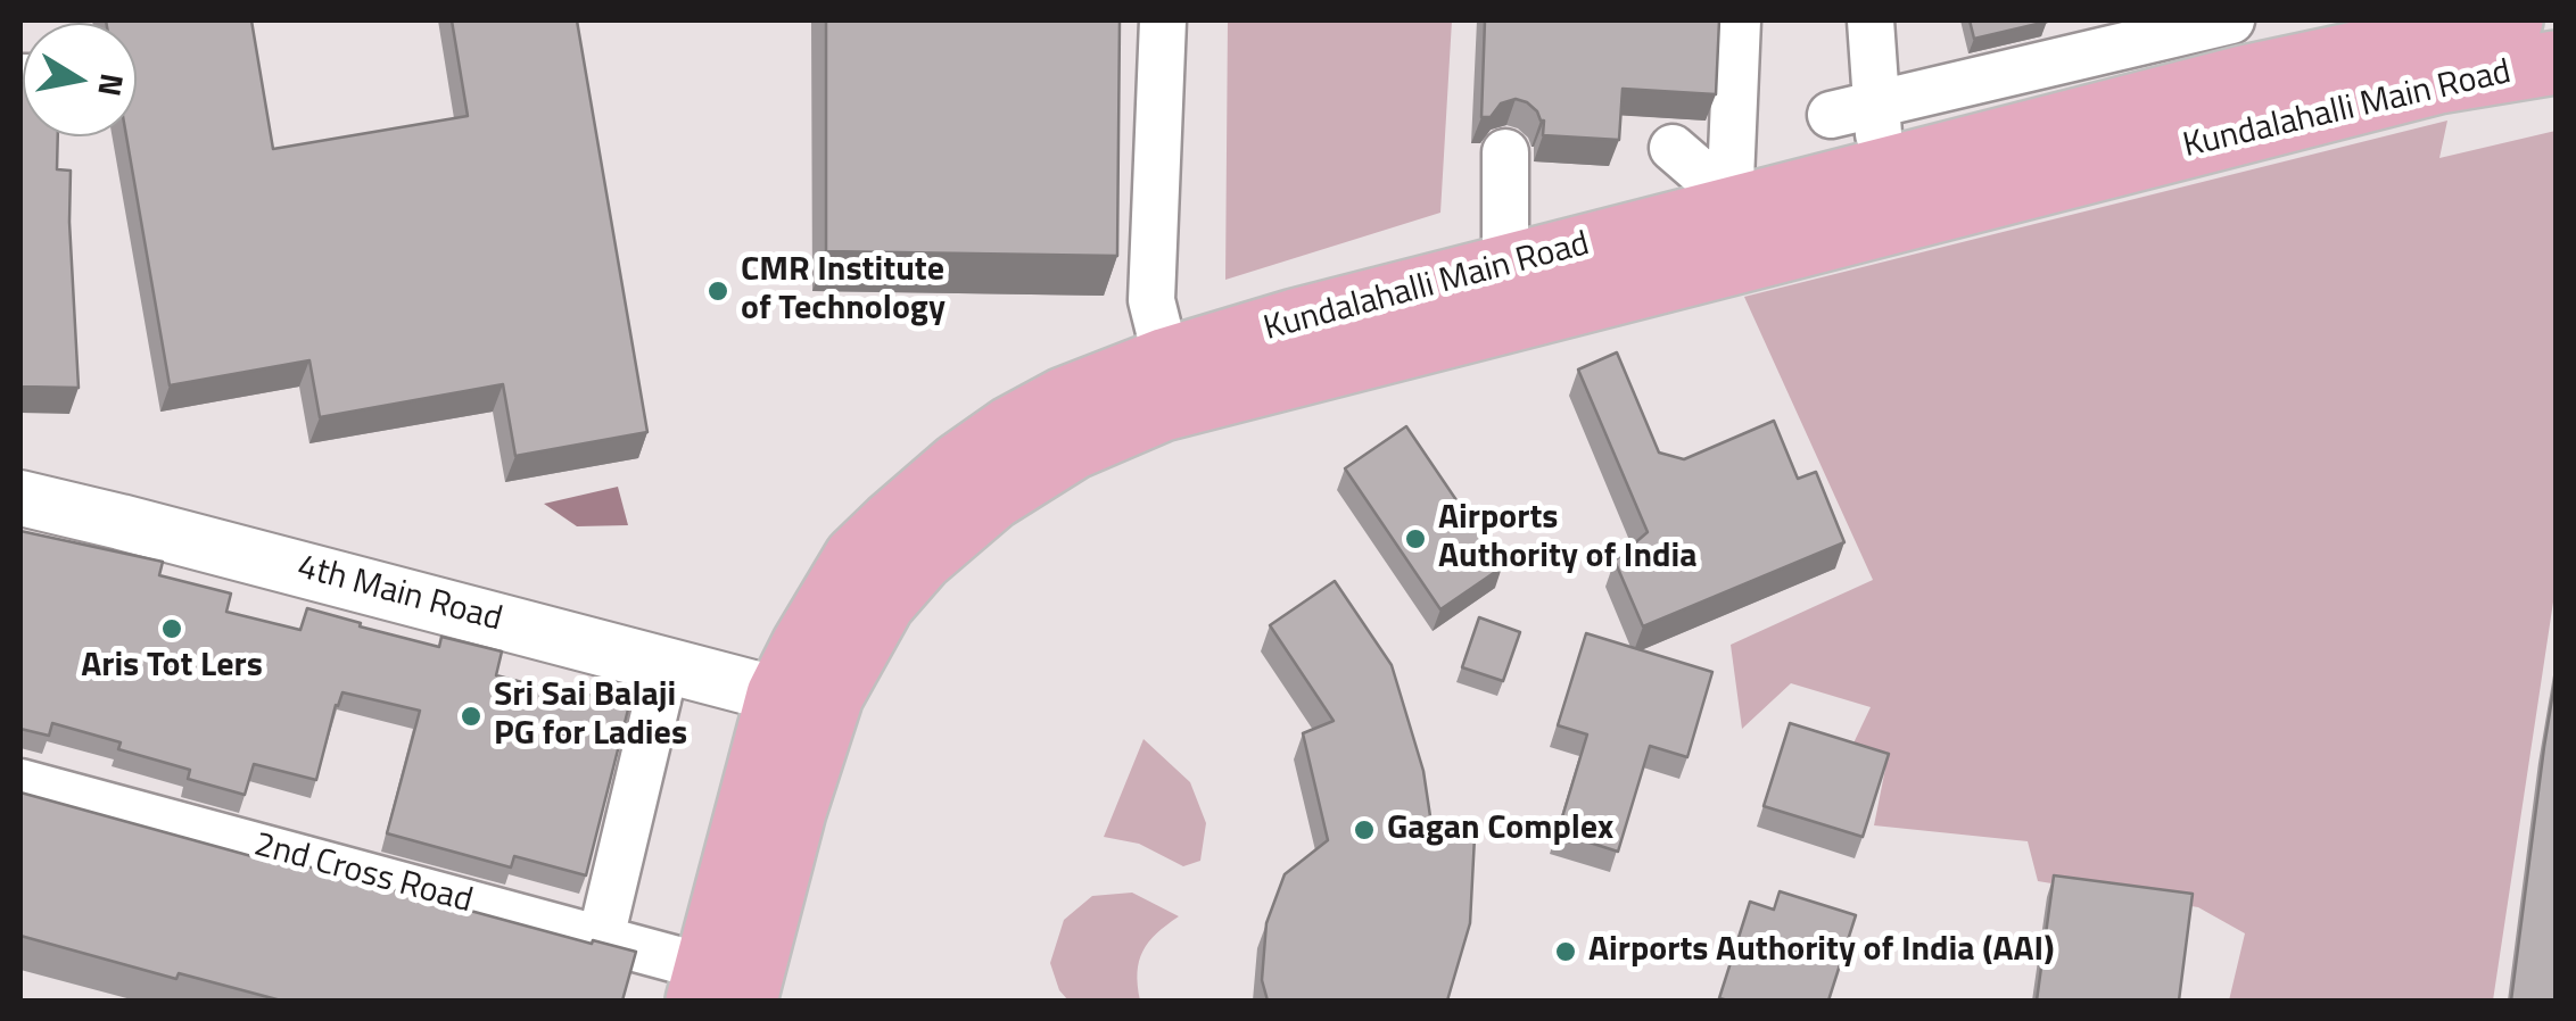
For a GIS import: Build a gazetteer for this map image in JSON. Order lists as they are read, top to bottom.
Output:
{
  "streets": {
    "main road": ["Kundalahalli Main Road"],
    "street": ["4th Main Road", "2nd Cross Road"]
  },
  "crossings": [
    ["Kundalahalli Main Road", "4th Main Road"],
    ["Kundalahalli Main Road", "2nd Cross Road"]
  ],
  "places": [
    "CMR Institute of Technology",
    "Airports Authority of India",
    "Aris Tot Lers",
    "Sri Sai Balaji PG for Ladies",
    "Gagan Complex",
    "Airports Authority of India (AAI)"
  ],
  "north": "right"
}
